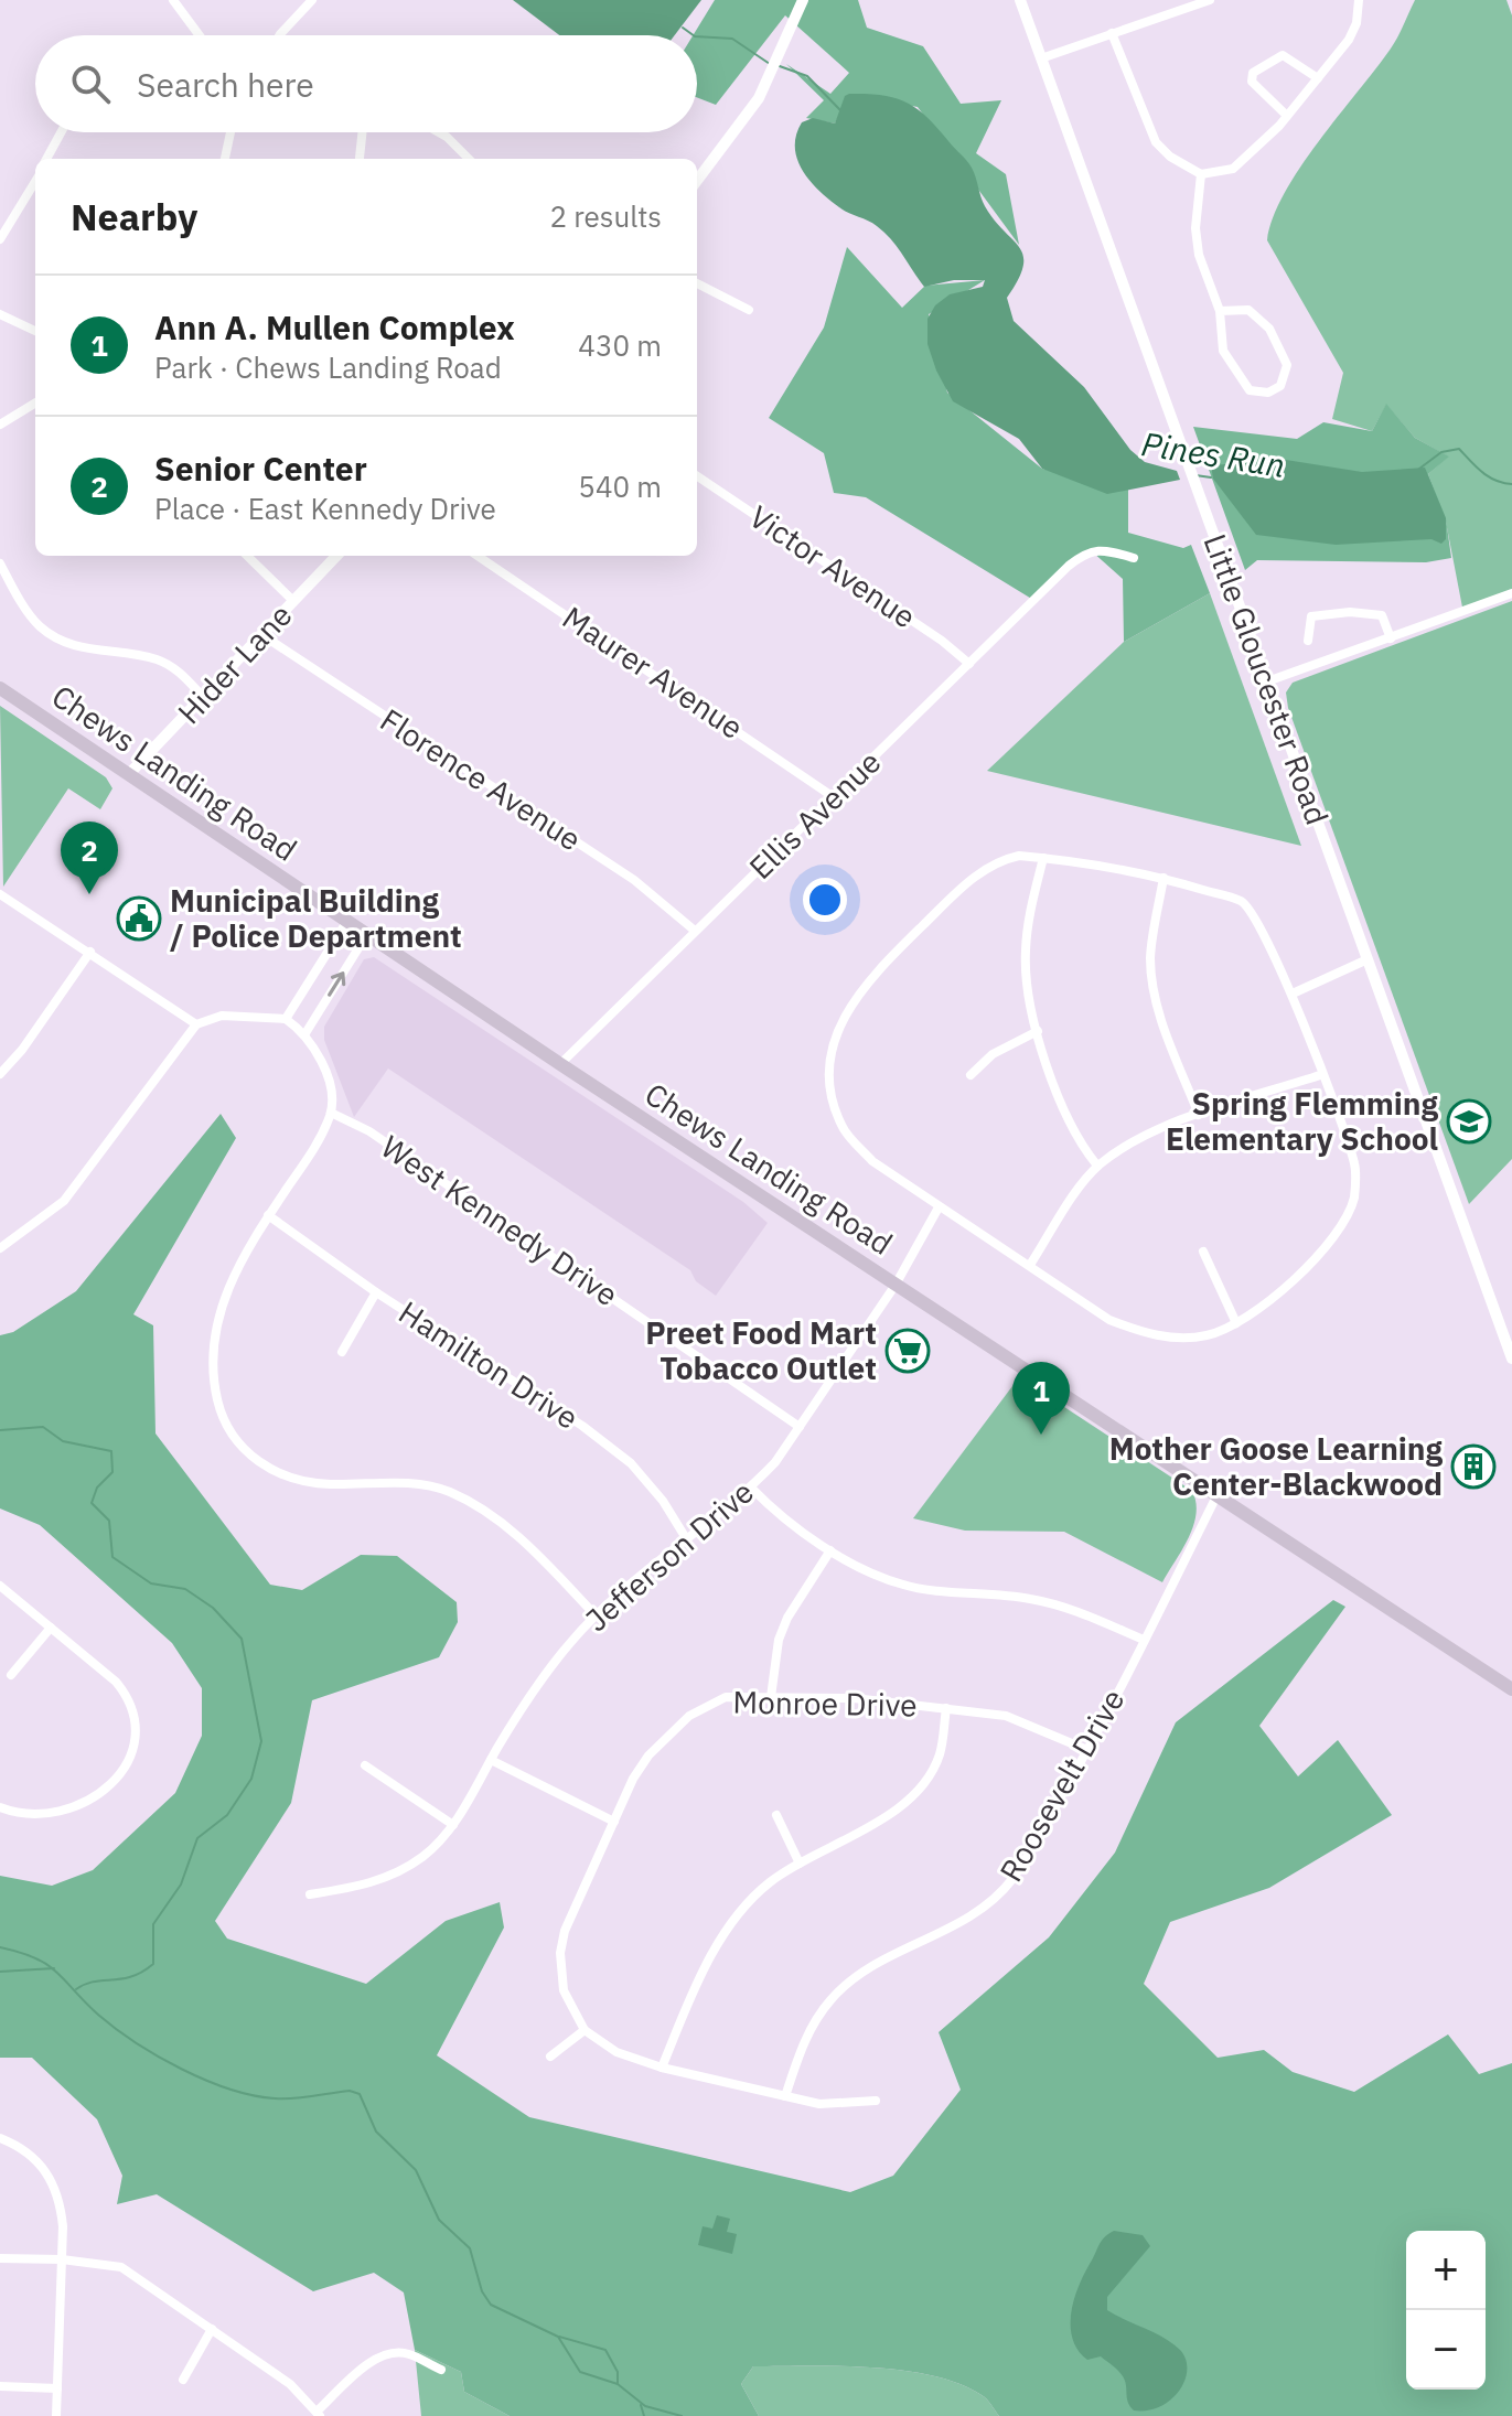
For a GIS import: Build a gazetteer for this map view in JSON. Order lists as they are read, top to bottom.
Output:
{
  "streets": {
    "main road": ["Chews Landing Road"],
    "street": [
      "Victor Avenue",
      "Hider Lane",
      "Maurer Avenue",
      "Little Gloucester Road",
      "Florence Avenue",
      "Ellis Avenue",
      "West Kennedy Drive",
      "Hamilton Drive",
      "Jefferson Drive",
      "Monroe Drive",
      "Roosevelt Drive"
    ]
  },
  "crossings": [
    ["Victor Avenue", "Ellis Avenue"],
    ["Hider Lane", "Chews Landing Road"],
    ["Hider Lane", "Florence Avenue"],
    ["Maurer Avenue", "Ellis Avenue"],
    ["Chews Landing Road", "Ellis Avenue"],
    ["Chews Landing Road", "Jefferson Drive"],
    ["Chews Landing Road", "Roosevelt Drive"],
    ["Florence Avenue", "Ellis Avenue"],
    ["West Kennedy Drive", "Jefferson Drive"],
    ["Hamilton Drive", "Jefferson Drive"],
    ["Monroe Drive", "Roosevelt Drive"]
  ],
  "water": ["Pines Run"],
  "places": {
    "public building": ["Municipal Building / Police Department"],
    "school or university": ["Spring Flemming Elementary School"],
    "supermarket": ["Preet Food Mart Tobacco Outlet"],
    "building": ["Mother Goose Learning Center-Blackwood"]
  },
  "page": {
    "search": "Search here",
    "heading": ["Nearby", "2 results"],
    "list": [
      {
        "mark": "1",
        "name": "Ann A. Mullen Complex",
        "note": "Park · Chews Landing Road",
        "value": "430 m"
      },
      {
        "mark": "2",
        "name": "Senior Center",
        "note": "Place · East Kennedy Drive",
        "value": "540 m"
      }
    ],
    "pins": ["2", "1"],
    "map_buttons": ["+", "−"]
  }
}
